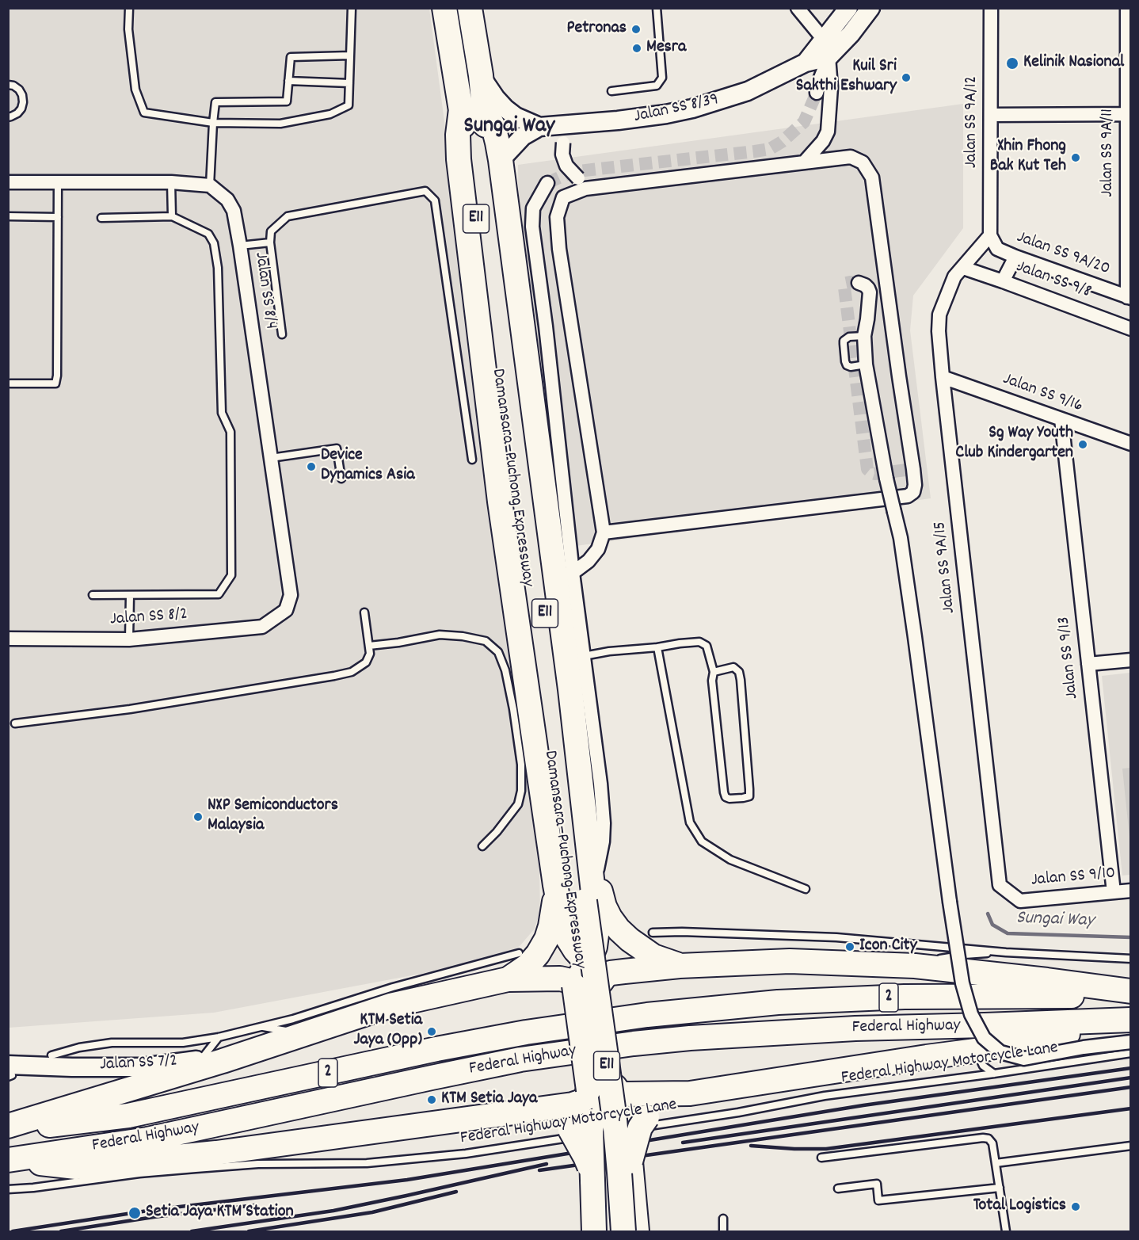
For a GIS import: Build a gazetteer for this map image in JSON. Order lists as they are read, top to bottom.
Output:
{
  "streets": {
    "highway": [
      "E11",
      "Damansara–Puchong Expressway",
      "2",
      "Federal Highway"
    ],
    "street": [
      "Jalan SS 8/39",
      "Jalan SS 9A/12",
      "Jalan SS 9A/11",
      "Jalan SS 9A/20",
      "Jalan SS 9/8",
      "Jalan SS 8/4",
      "Jalan SS 9/16",
      "Jalan SS 9A/15",
      "Jalan SS 8/2",
      "Jalan SS 9/13",
      "Jalan SS 9/10",
      "Jalan SS 7/2"
    ],
    "lane": ["Federal Highway Motorcycle Lane"]
  },
  "crossings": [
    ["Jalan SS 8/39", "Damansara–Puchong Expressway"],
    ["Jalan SS 9A/12", "Jalan SS 9A/20"],
    ["Jalan SS 9A/12", "Jalan SS 9A/15"],
    ["Jalan SS 9A/11", "Jalan SS 9A/20"],
    ["Jalan SS 9A/20", "Jalan SS 9A/15"],
    ["Jalan SS 9/8", "Jalan SS 9A/15"],
    ["Jalan SS 8/4", "Jalan SS 8/2"],
    ["Jalan SS 9/16", "Jalan SS 9A/15"],
    ["Jalan SS 9/16", "Jalan SS 9/13"],
    ["Jalan SS 9A/15", "Jalan SS 9/10"],
    ["Jalan SS 9/13", "Jalan SS 9/10"]
  ],
  "districts": ["Sungai Way"],
  "water": ["Sungai Way"],
  "places": [
    "Petronas",
    "Mesra",
    "Kelinik Nasional",
    "Kuil Sri Sakthi Eshwary",
    "Xhin Fhong Bak Kut Teh",
    "Sg Way Youth Club Kindergarten",
    "Device Dynamics Asia",
    "NXP Semiconductors Malaysia",
    "Icon City",
    "KTM Setia Jaya (Opp)",
    "KTM Setia Jaya",
    "Total Logistics",
    "Setia Jaya KTM Station"
  ]
}
